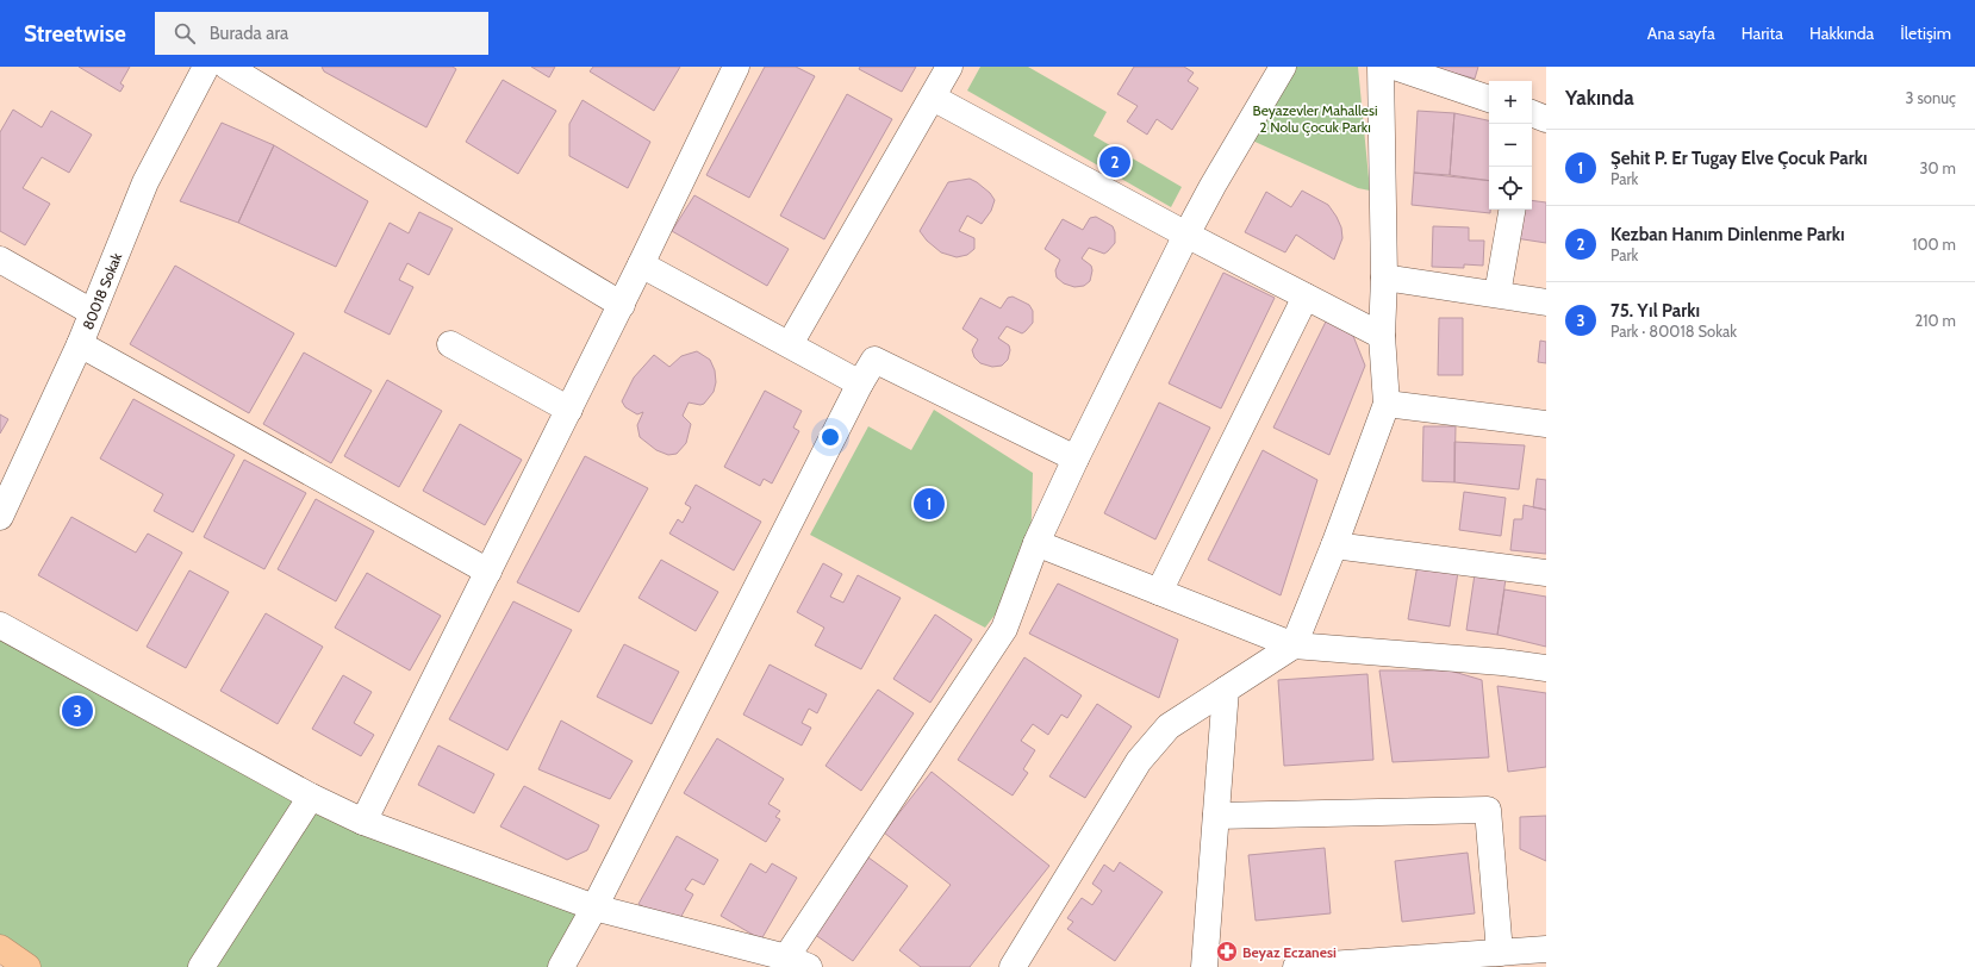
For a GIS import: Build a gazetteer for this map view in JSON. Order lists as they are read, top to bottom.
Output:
{
  "streets": {
    "street": ["80018 Sokak"]
  },
  "parks": ["Beyazevler Mahallesi 2 Nolu Çocuk Parkı"],
  "places": {
    "pharmacy": ["Beyaz Eczanesi"]
  },
  "page": {
    "header": "Streetwise",
    "search": "Burada ara",
    "nav": [
      "Ana sayfa",
      "Harita",
      "Hakkında",
      "İletişim"
    ],
    "heading": ["Yakında", "3 sonuç"],
    "map_buttons": ["+", "−"],
    "list": [
      {
        "mark": "1",
        "name": "Şehit P. Er Tugay Elve Çocuk Parkı",
        "note": "Park",
        "value": "30 m"
      },
      {
        "mark": "2",
        "name": "Kezban Hanım Dinlenme Parkı",
        "note": "Park",
        "value": "100 m"
      },
      {
        "mark": "3",
        "name": "75. Yıl Parkı",
        "note": "Park · 80018 Sokak",
        "value": "210 m"
      }
    ],
    "pins": ["2", "1", "3"]
  }
}
